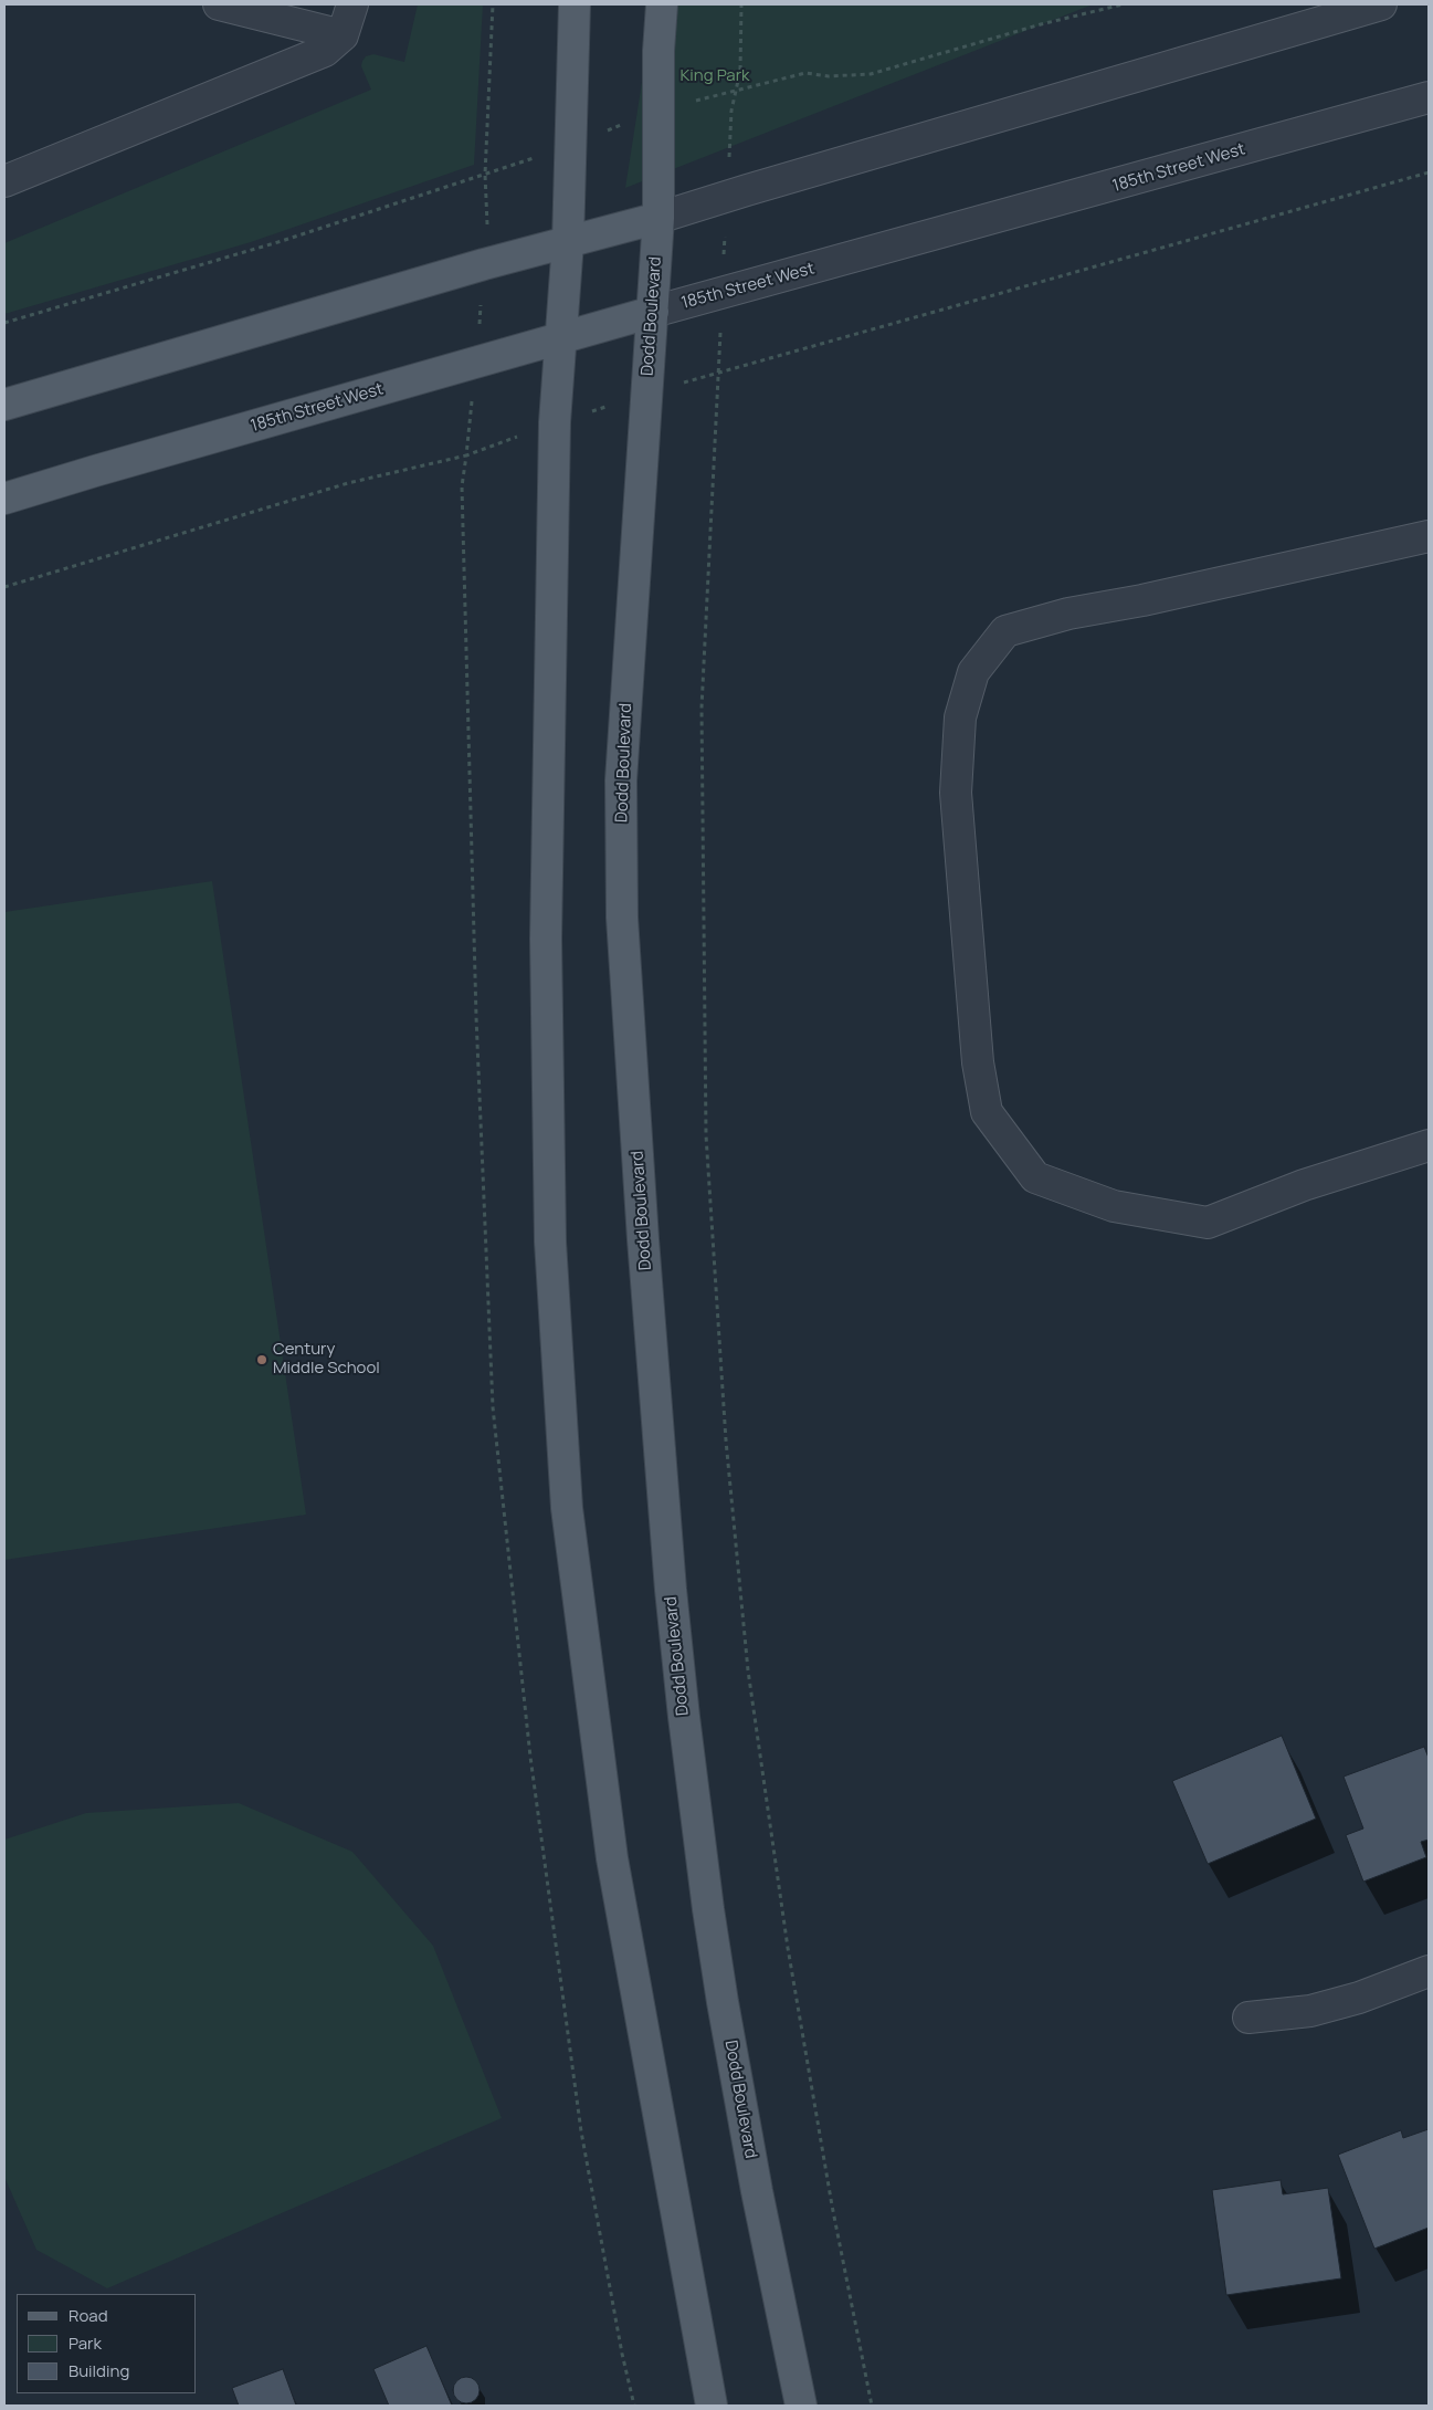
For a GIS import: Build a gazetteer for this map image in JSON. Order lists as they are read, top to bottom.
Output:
{
  "streets": {
    "main road": ["185th Street West", "Dodd Boulevard"]
  },
  "crossings": [
    ["185th Street West", "Dodd Boulevard"]
  ],
  "parks": ["King Park"],
  "places": ["Century Middle School"],
  "legend": ["Road", "Park", "Building"]
}
